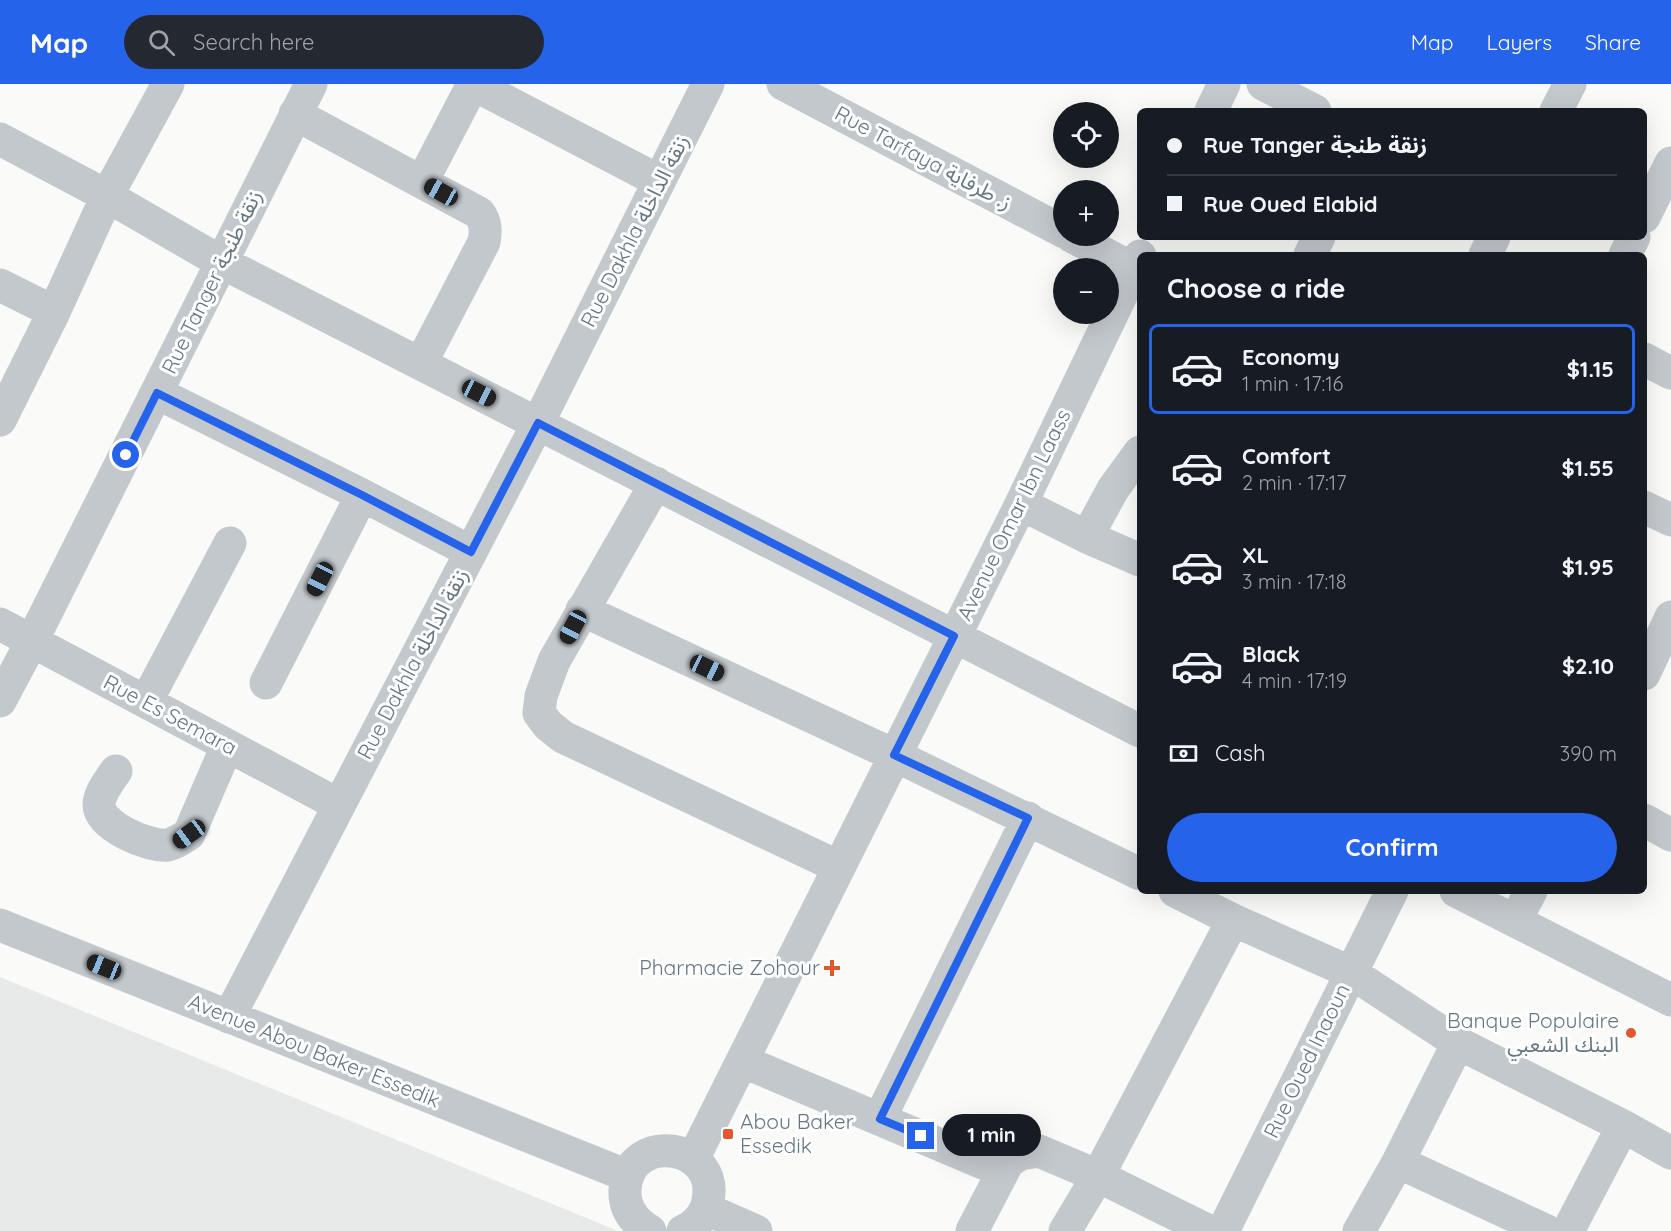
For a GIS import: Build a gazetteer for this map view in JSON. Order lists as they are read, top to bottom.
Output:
{
  "streets": {
    "street": [
      "Rue Tarfaya ز. طرفاية",
      "Rue Dakhla زنقة الداخلة",
      "Rue Tanger زنقة طنجة",
      "Avenue Omar Ibn Laass",
      "Rue Es Semara",
      "Avenue Abou Baker Essedik",
      "Rue Oued Inaoun"
    ]
  },
  "crossings": [
    ["Rue Dakhla زنقة الداخلة", "Rue Es Semara"],
    ["Rue Dakhla زنقة الداخلة", "Avenue Abou Baker Essedik"],
    ["Rue Tanger زنقة طنجة", "Rue Es Semara"]
  ],
  "places": {
    "health": ["Pharmacie Zohour"],
    "other": ["Banque Populaire البنك الشعبي"],
    "transit": ["Abou Baker Essedik"]
  },
  "page": {
    "header": "Map",
    "search": "Search here",
    "nav": ["Map", "Layers", "Share"],
    "map_buttons": ["+", "−"],
    "banner": ["Rue Tanger زنقة طنجة", "Rue Oued Elabid"],
    "heading": "Choose a ride",
    "list": [
      {
        "name": "Economy",
        "note": "1 min · 17:16",
        "value": "$1.15"
      },
      {
        "name": "Comfort",
        "note": "2 min · 17:17",
        "value": "$1.55"
      },
      {
        "name": "XL",
        "note": "3 min · 17:18",
        "value": "$1.95"
      },
      {
        "name": "Black",
        "note": "4 min · 17:19",
        "value": "$2.10"
      }
    ],
    "pay": ["Cash", "390 m"],
    "buttons": "Confirm",
    "bubble": "1 min"
  }
}
